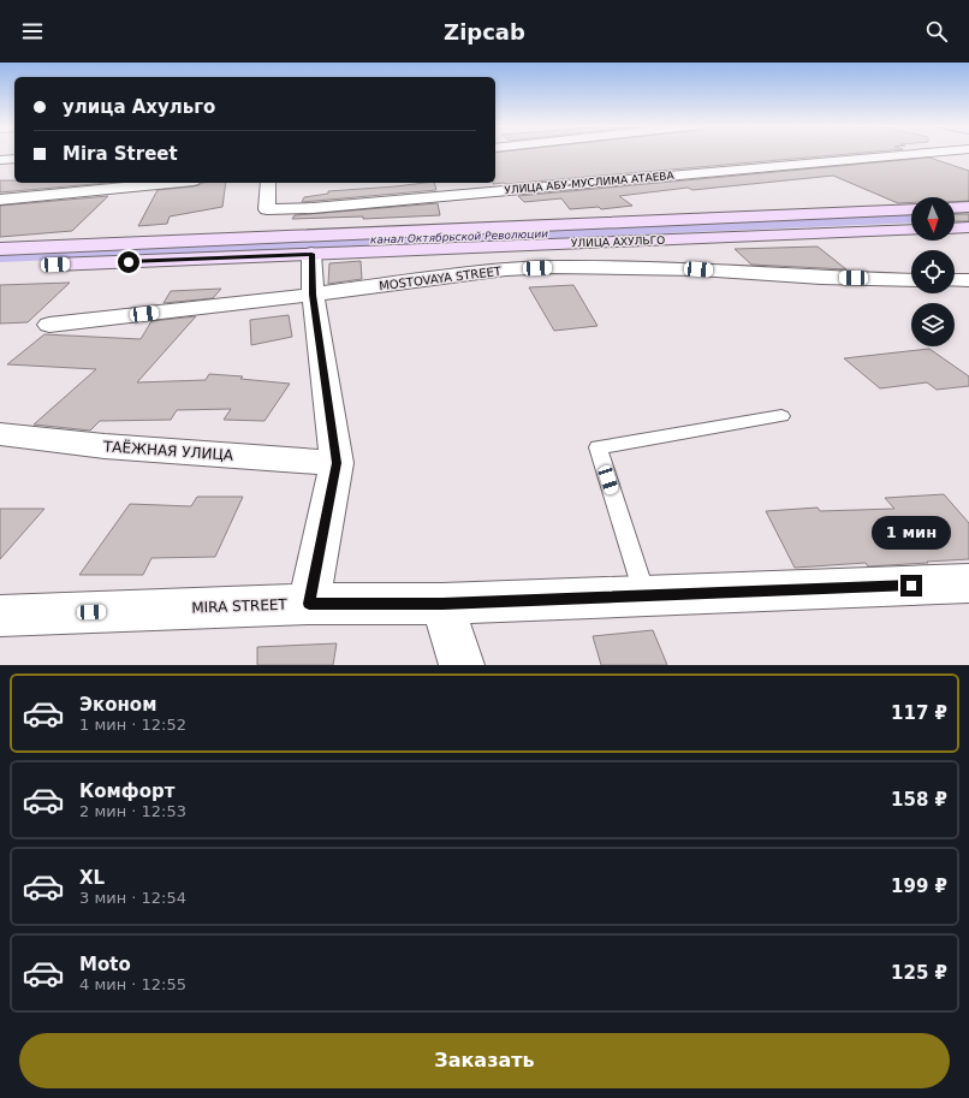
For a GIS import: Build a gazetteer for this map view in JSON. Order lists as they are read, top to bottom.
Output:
{
  "streets": {
    "main road": ["УЛИЦА АХУЛЬГО"],
    "street": [
      "УЛИЦА АБУ-МУСЛИМА АТАЕВА",
      "MOSTOVAYA STREET",
      "ТАЁЖНАЯ УЛИЦА",
      "MIRA STREET"
    ]
  },
  "water": ["канал Октябрьской Революции"],
  "north": "bottom",
  "page": {
    "header": "Zipcab",
    "banner": ["улица Ахульго", "Mira Street"],
    "bubble": "1 мин",
    "list": [
      {
        "name": "Эконом",
        "note": "1 мин · 12:52",
        "value": "117 ₽"
      },
      {
        "name": "Комфорт",
        "note": "2 мин · 12:53",
        "value": "158 ₽"
      },
      {
        "name": "XL",
        "note": "3 мин · 12:54",
        "value": "199 ₽"
      },
      {
        "name": "Moto",
        "note": "4 мин · 12:55",
        "value": "125 ₽"
      }
    ],
    "buttons": "Заказать"
  }
}
